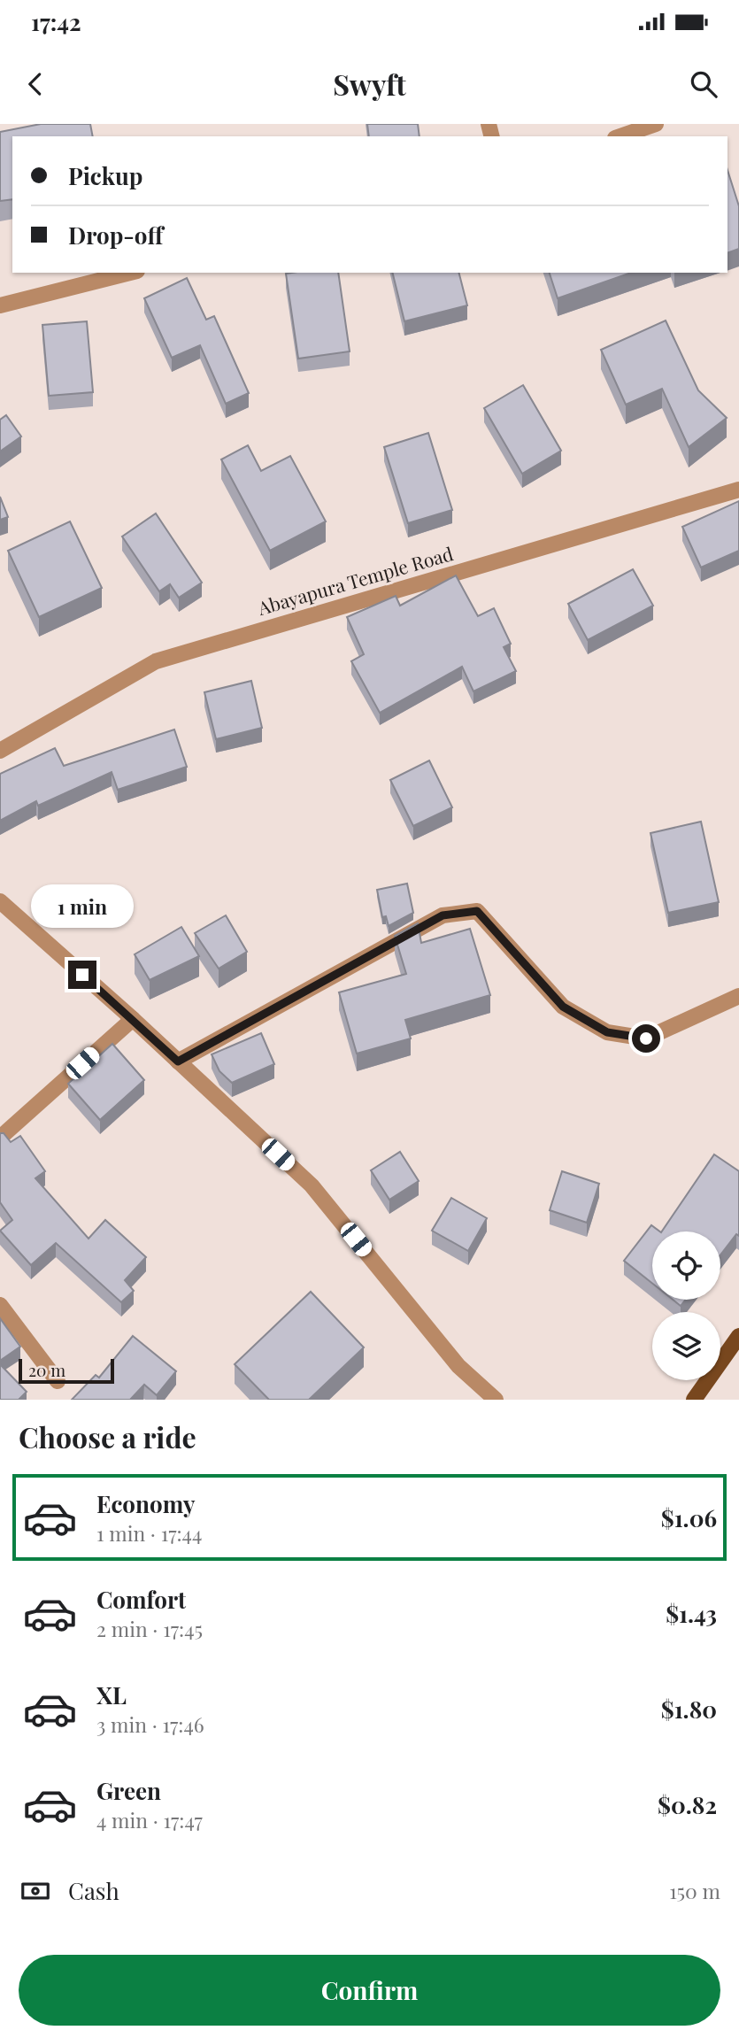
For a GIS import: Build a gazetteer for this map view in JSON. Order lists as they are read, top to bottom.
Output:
{
  "streets": {
    "street": ["Abayapura Temple Road"]
  },
  "scale_bar": "20 m",
  "page": {
    "status": "17:42",
    "header": "Swyft",
    "banner": ["Pickup", "Drop-off"],
    "bubble": "1 min",
    "scale": "20 m",
    "heading": "Choose a ride",
    "list": [
      {
        "name": "Economy",
        "note": "1 min · 17:44",
        "value": "$1.06"
      },
      {
        "name": "Comfort",
        "note": "2 min · 17:45",
        "value": "$1.43"
      },
      {
        "name": "XL",
        "note": "3 min · 17:46",
        "value": "$1.80"
      },
      {
        "name": "Green",
        "note": "4 min · 17:47",
        "value": "$0.82"
      }
    ],
    "pay": ["Cash", "150 m"],
    "buttons": "Confirm"
  }
}
